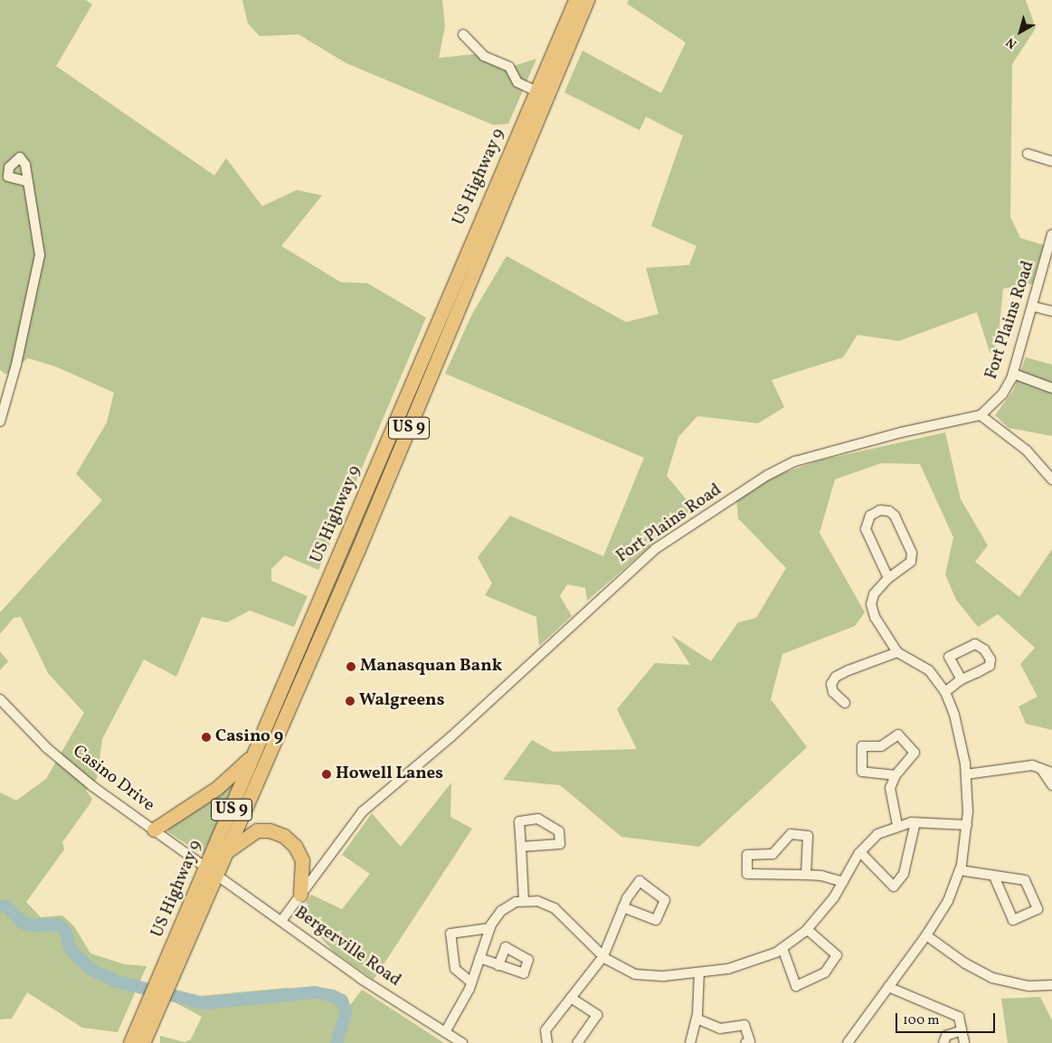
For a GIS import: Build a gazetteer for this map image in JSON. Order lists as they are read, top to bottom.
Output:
{
  "streets": {
    "highway": ["US Highway 9", "US 9"],
    "street": ["Fort Plains Road", "Casino Drive", "Bergerville Road"]
  },
  "crossings": [
    ["US Highway 9", "Casino Drive"],
    ["US Highway 9", "Bergerville Road"],
    ["Fort Plains Road", "Bergerville Road"],
    ["Casino Drive", "Bergerville Road"]
  ],
  "places": [
    "Manasquan Bank",
    "Walgreens",
    "Casino 9",
    "Howell Lanes"
  ],
  "scale_bar": "100 m",
  "north": "bottom left"
}
